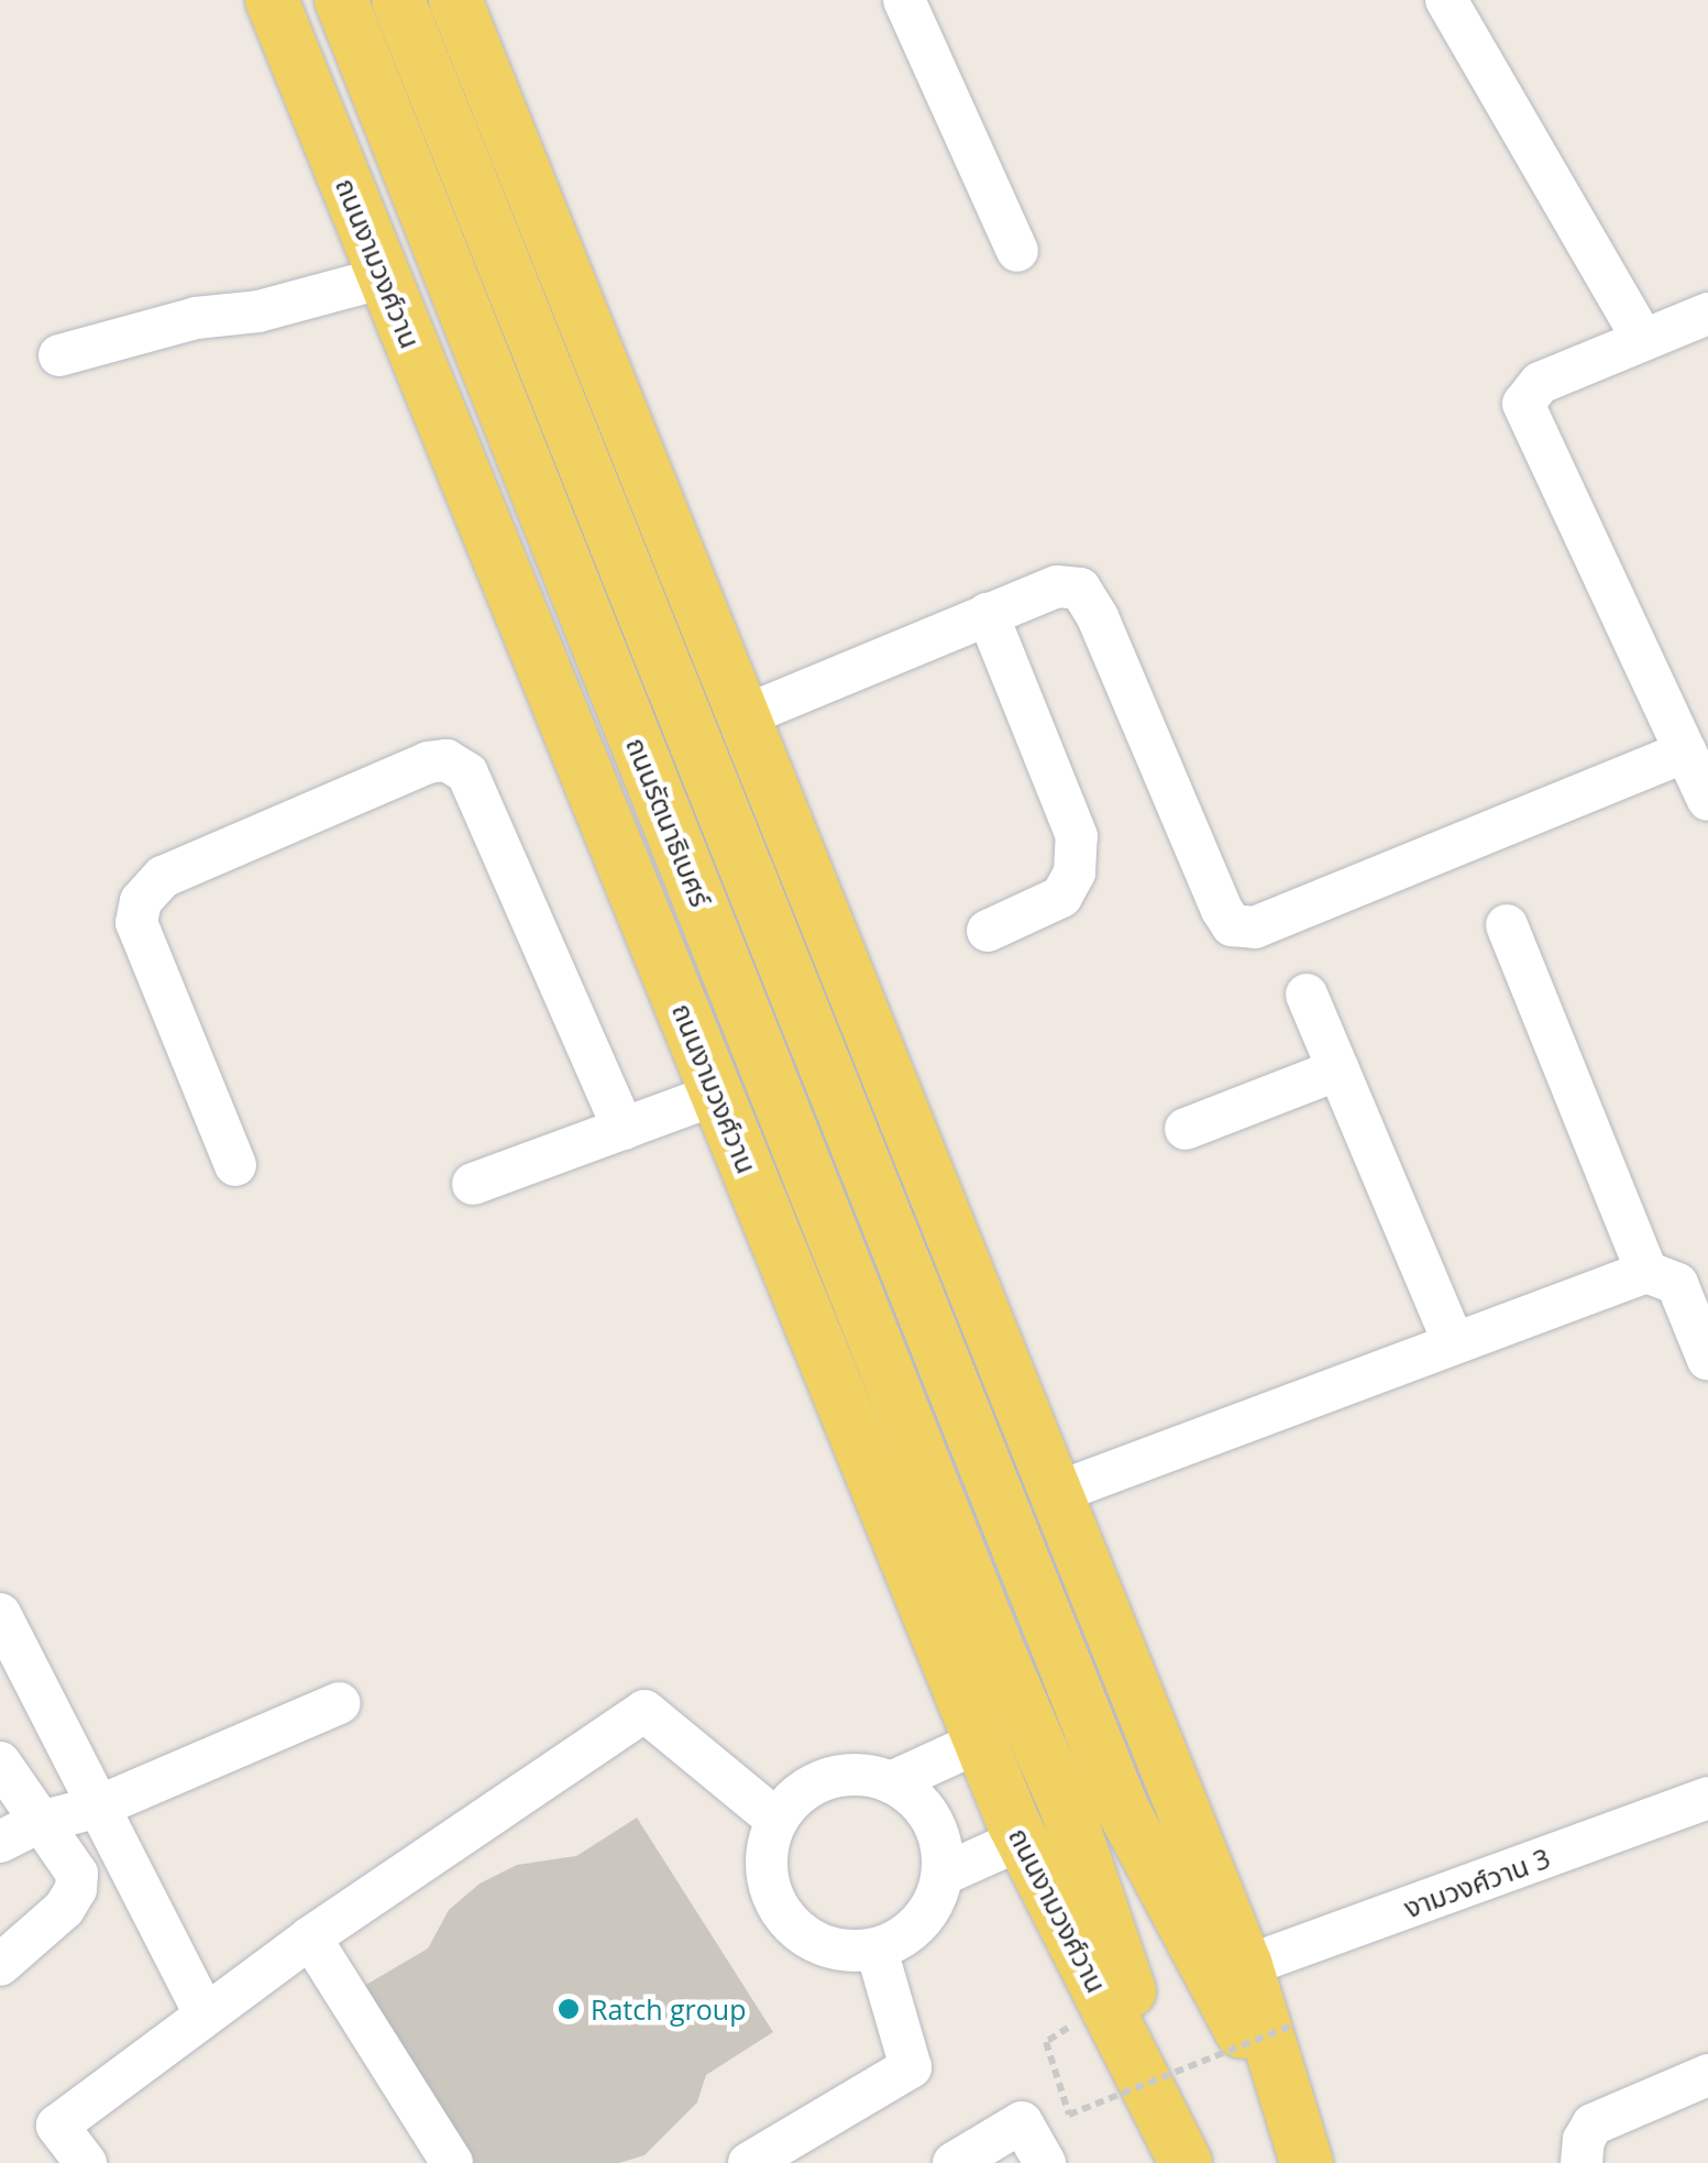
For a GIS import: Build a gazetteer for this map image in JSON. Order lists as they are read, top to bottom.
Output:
{
  "streets": {
    "main road": ["ถนนงามวงศ์วาน", "ถนนรัตนาธิเบศร์"],
    "street": ["งามวงศ์วาน 3"]
  },
  "crossings": [
    ["ถนนงามวงศ์วาน", "ถนนรัตนาธิเบศร์"]
  ],
  "places": ["Ratch group"]
}
